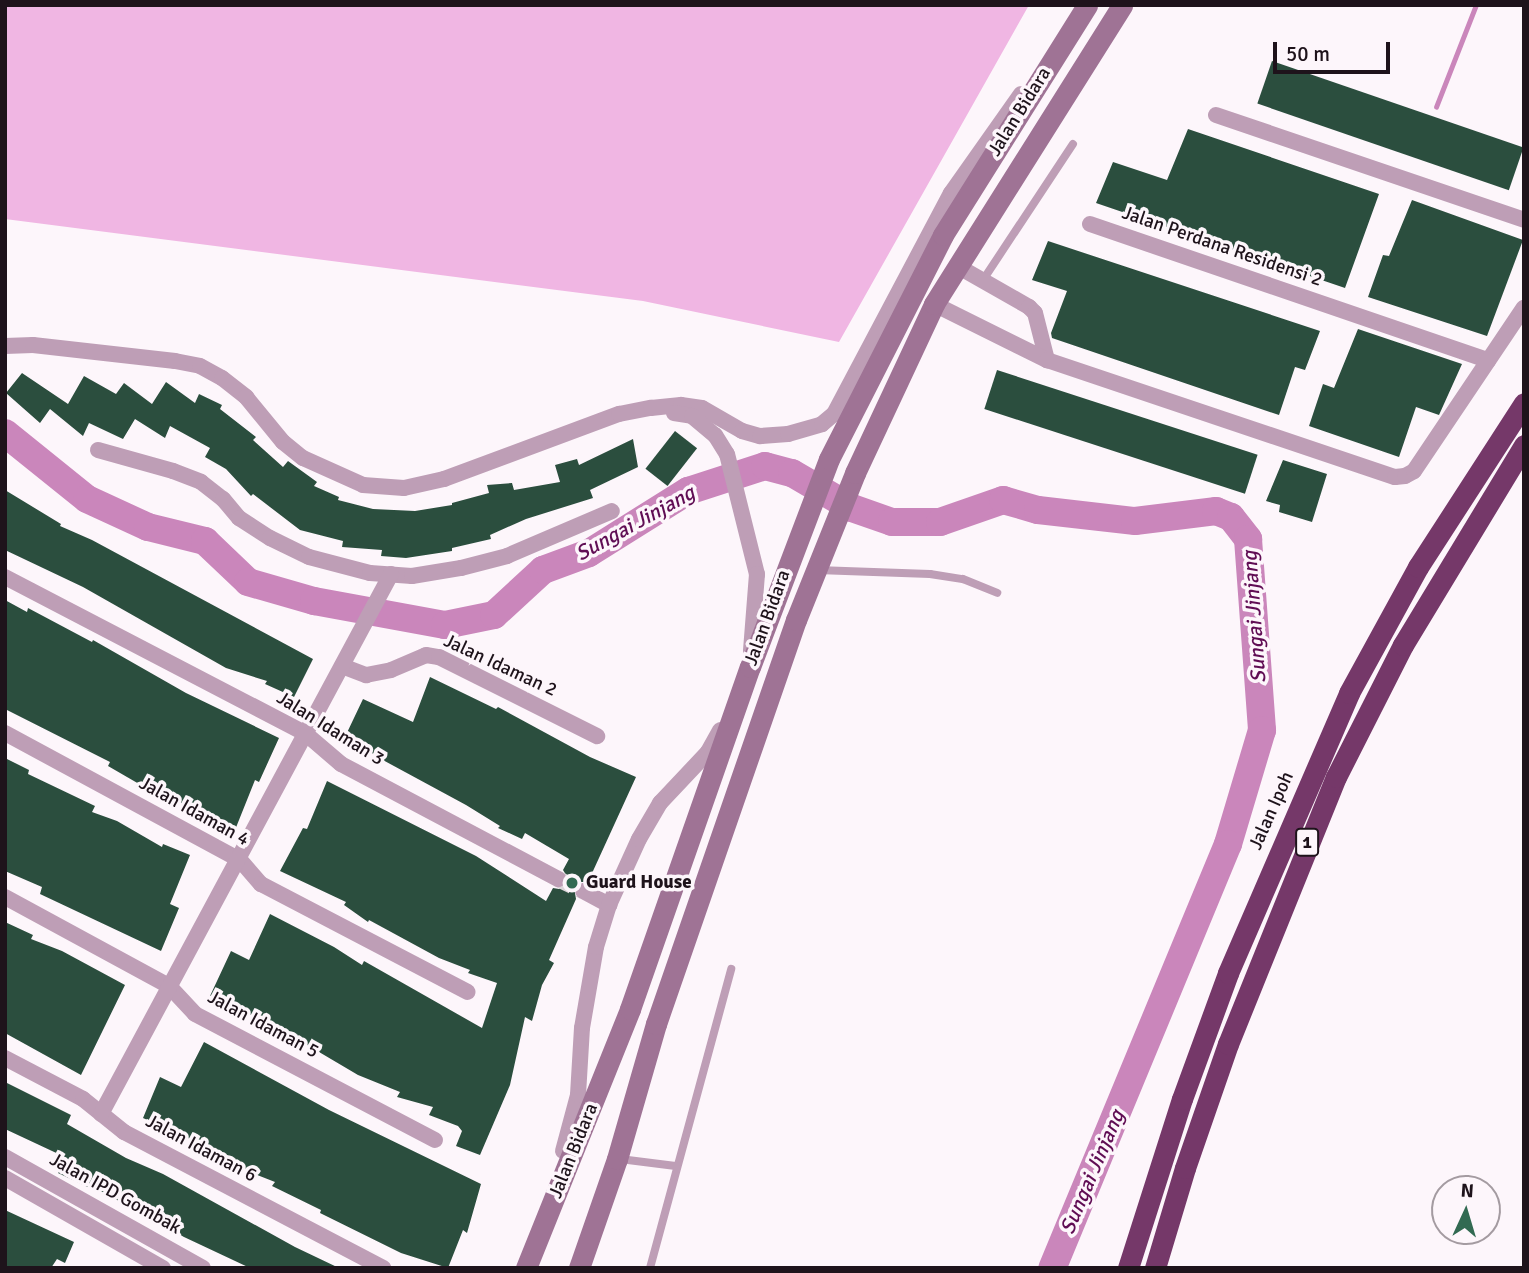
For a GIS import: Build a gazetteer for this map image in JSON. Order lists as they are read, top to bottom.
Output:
{
  "streets": {
    "highway": ["Jalan Ipoh", "1"],
    "main road": ["Jalan Bidara"],
    "street": [
      "Jalan Perdana Residensi 2",
      "Jalan Idaman 2",
      "Jalan Idaman 3",
      "Jalan Idaman 4",
      "Jalan Idaman 5",
      "Jalan Idaman 6",
      "Jalan IPD Gombak"
    ]
  },
  "water": ["Sungai Jinjang"],
  "places": ["Guard House"],
  "scale_bar": "50 m",
  "north": "top"
}
